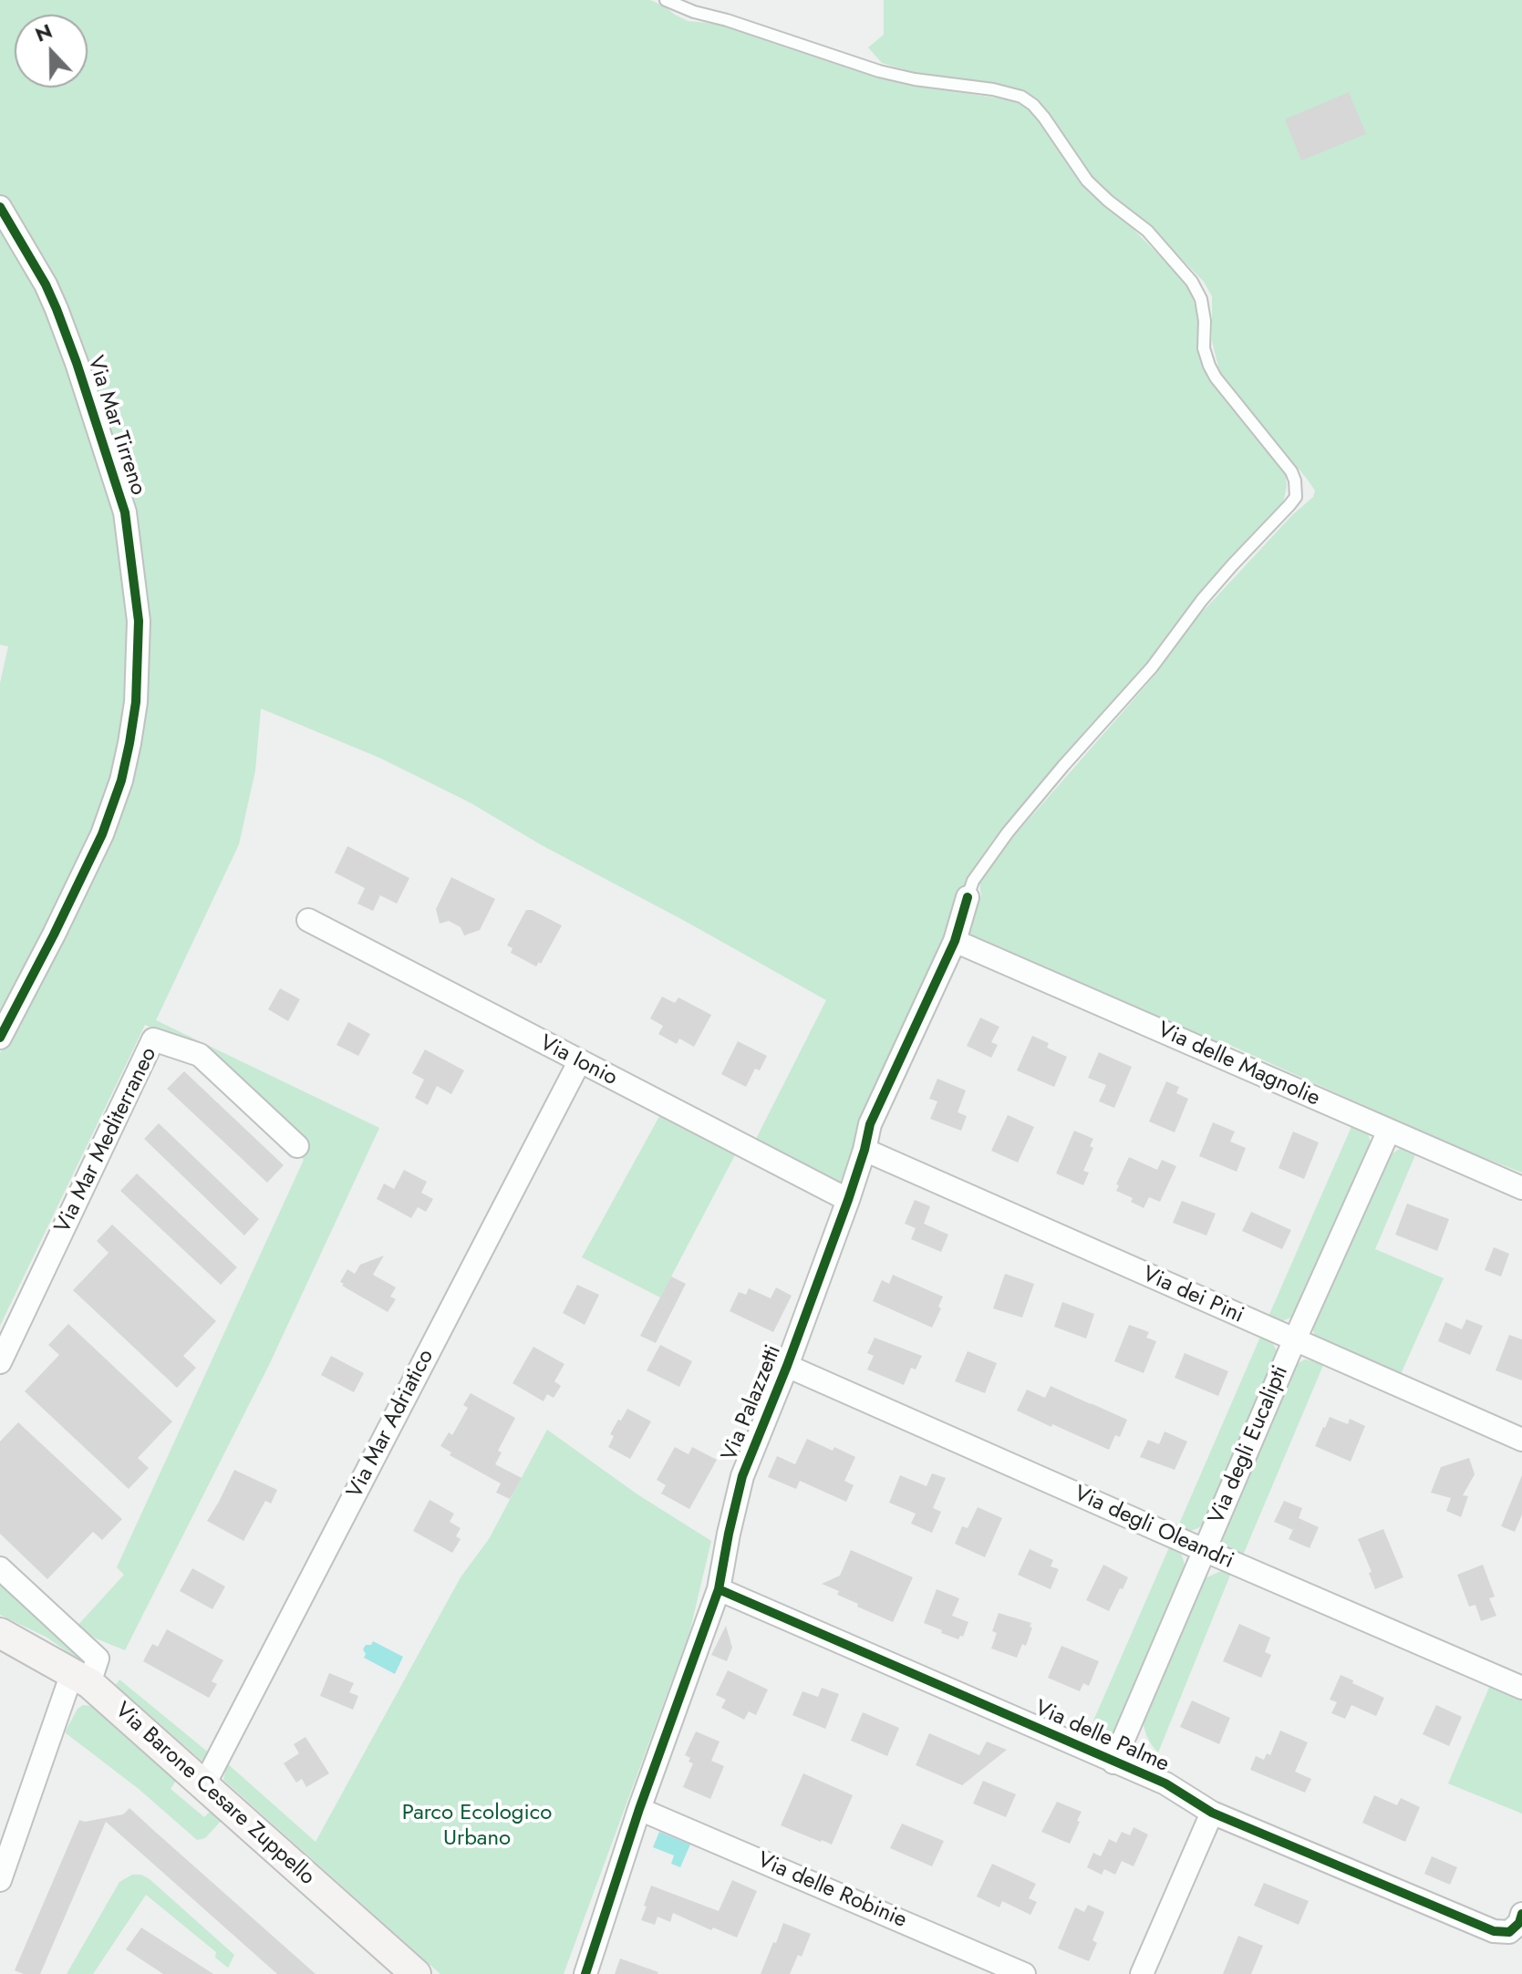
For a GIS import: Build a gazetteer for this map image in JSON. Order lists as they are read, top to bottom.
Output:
{
  "streets": {
    "main road": ["Via Barone Cesare Zuppello"],
    "street": [
      "Via Mar Tirreno",
      "Via Ionio",
      "Via delle Magnolie",
      "Via Mar Mediterraneo",
      "Via dei Pini",
      "Via Palazzetti",
      "Via Mar Adriatico",
      "Via degli Eucalipti",
      "Via degli Oleandri",
      "Via delle Palme",
      "Via delle Robinie"
    ]
  },
  "crossings": [
    ["Via Ionio", "Via Palazzetti"],
    ["Via Ionio", "Via Mar Adriatico"],
    ["Via delle Magnolie", "Via Palazzetti"],
    ["Via delle Magnolie", "Via degli Eucalipti"],
    ["Via dei Pini", "Via Palazzetti"],
    ["Via dei Pini", "Via degli Eucalipti"],
    ["Via Palazzetti", "Via degli Oleandri"],
    ["Via Palazzetti", "Via delle Palme"],
    ["Via Palazzetti", "Via delle Robinie"],
    ["Via Mar Adriatico", "Via Barone Cesare Zuppello"],
    ["Via degli Eucalipti", "Via degli Oleandri"],
    ["Via degli Eucalipti", "Via delle Palme"]
  ],
  "parks": ["Parco Ecologico Urbano"],
  "north": "top"
}
